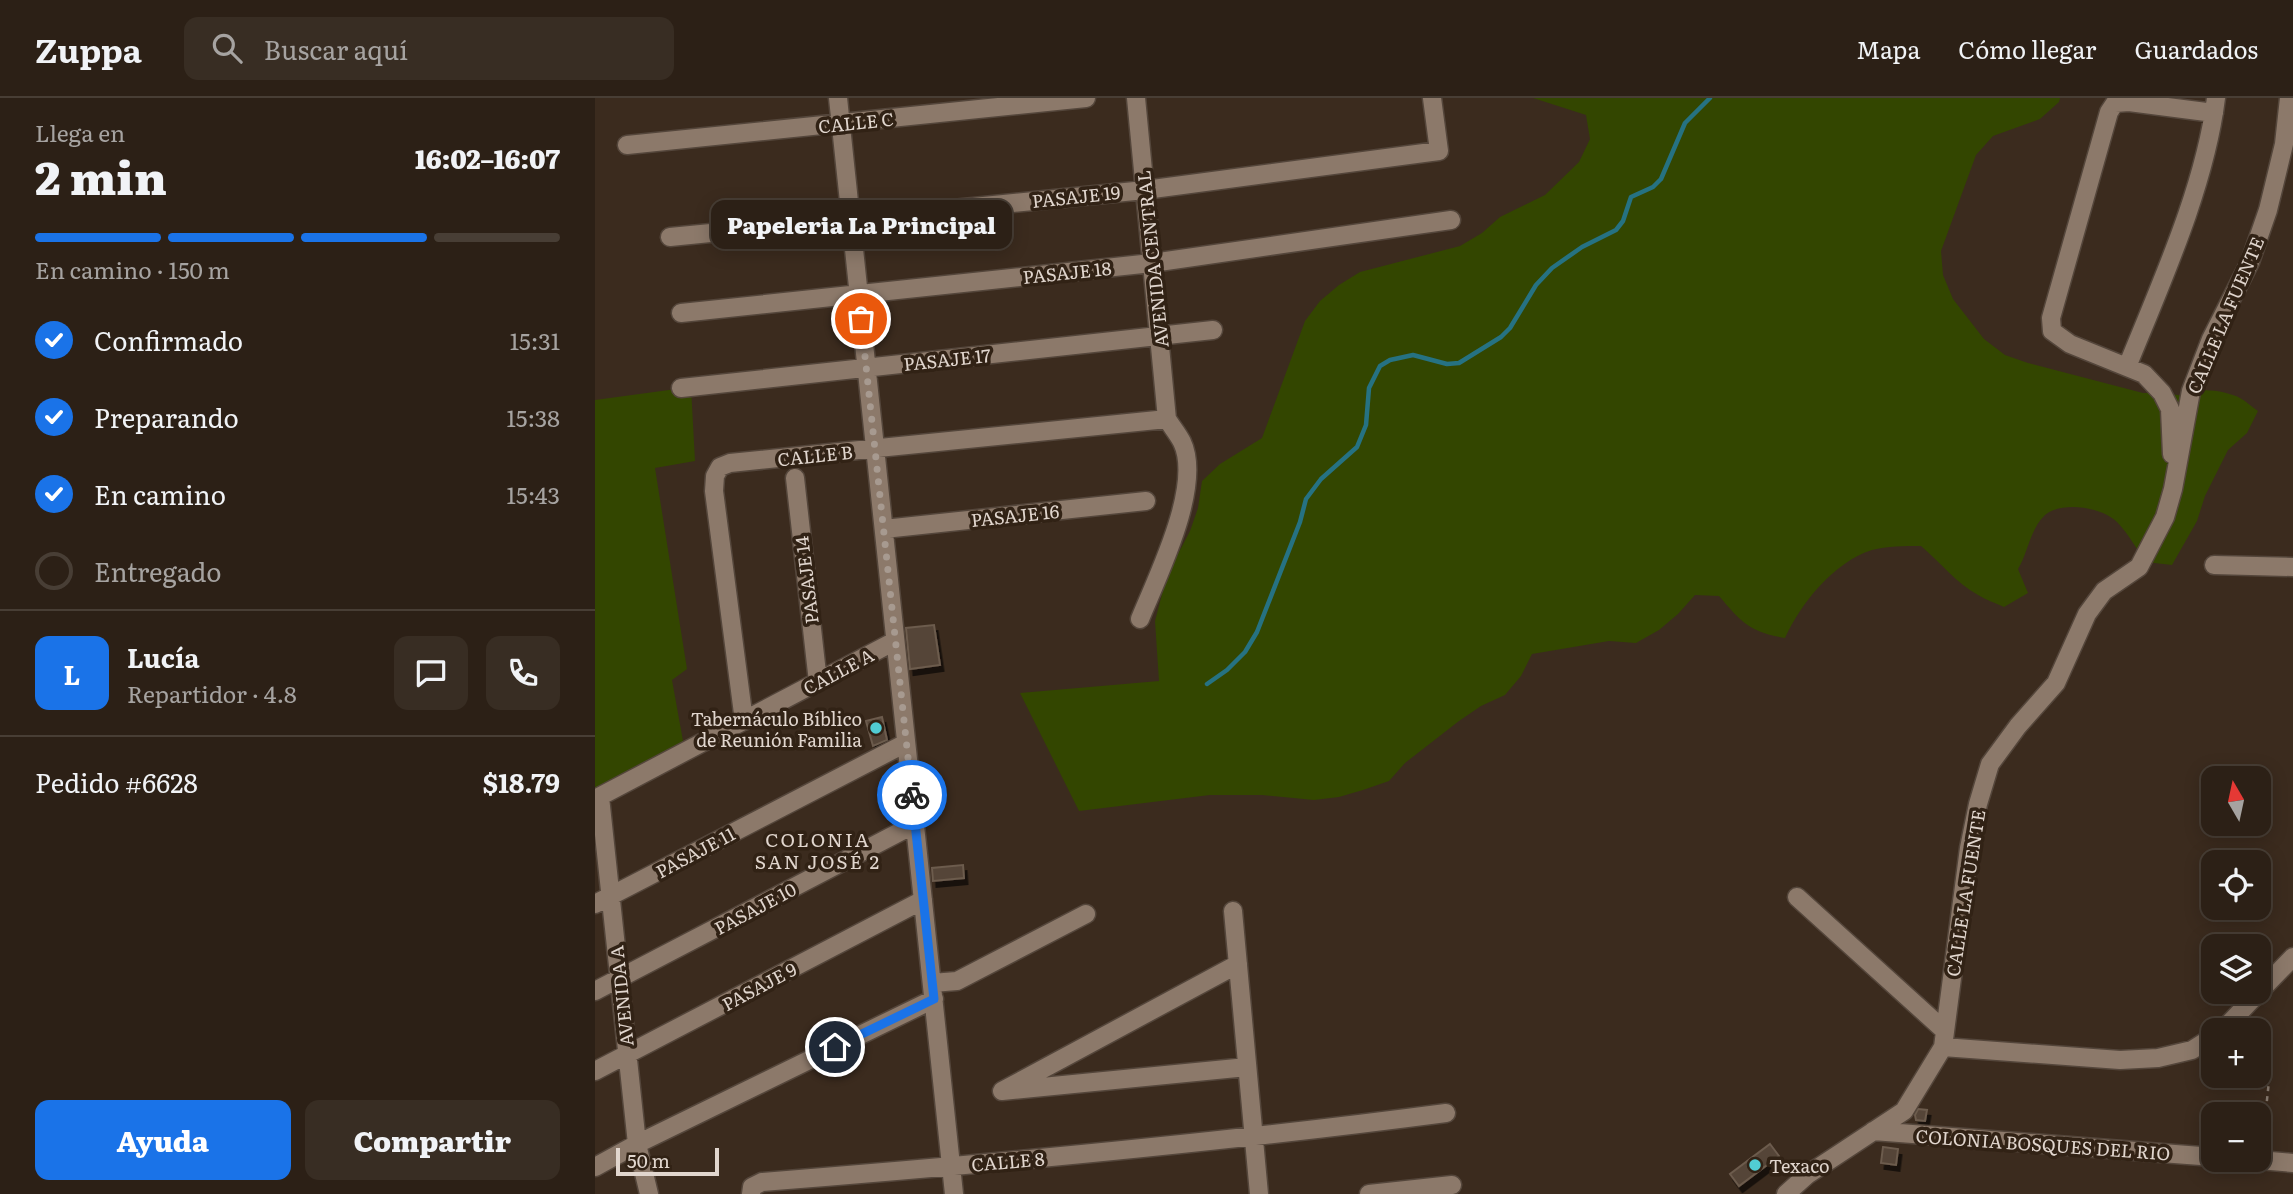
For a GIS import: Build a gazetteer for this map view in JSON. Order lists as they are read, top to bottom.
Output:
{
  "streets": {
    "street": [
      "CALLE C",
      "PASAJE 19",
      "AVENIDA CENTRAL",
      "PASAJE 18",
      "CALLE LA FUENTE",
      "PASAJE 17",
      "CALLE B",
      "PASAJE 16",
      "PASAJE 14",
      "CALLE A",
      "PASAJE 11",
      "PASAJE 10",
      "PASAJE 9",
      "AVENIDA A",
      "COLONIA BOSQUES DEL RIO",
      "CALLE 8"
    ]
  },
  "crossings": [
    ["PASAJE 19", "AVENIDA CENTRAL"],
    ["AVENIDA CENTRAL", "PASAJE 18"],
    ["AVENIDA CENTRAL", "PASAJE 17"],
    ["AVENIDA CENTRAL", "CALLE B"],
    ["CALLE LA FUENTE", "COLONIA BOSQUES DEL RIO"],
    ["CALLE B", "CALLE A"],
    ["PASAJE 14", "CALLE A"],
    ["CALLE A", "AVENIDA A"],
    ["PASAJE 11", "AVENIDA A"],
    ["PASAJE 10", "AVENIDA A"],
    ["PASAJE 9", "AVENIDA A"]
  ],
  "districts": ["COLONIA SAN JOSÉ 2"],
  "places": ["Papeleria La Principal", "Tabernáculo Bíblico de Reunión Familia", "Texaco"],
  "scale_bar": "50 m",
  "north": "top",
  "page": {
    "header": "Zuppa",
    "search": "Buscar aquí",
    "nav": ["Mapa", "Cómo llegar", "Guardados"],
    "heading": ["2 min", "Llega en", "16:02–16:07"],
    "panel": [
      "Lucía",
      "Repartidor · 4.8",
      "Pedido #6628",
      "$18.79"
    ],
    "bubble": "Papeleria La Principal",
    "bar": "En camino · 150 m",
    "list": [
      ["Confirmado", "15:31"],
      ["Preparando", "15:38"],
      ["En camino", "15:43"],
      "Entregado"
    ],
    "round": "L",
    "map_buttons": ["+", "−"],
    "buttons": ["Ayuda", "Compartir"],
    "scale": "50 m"
  }
}
